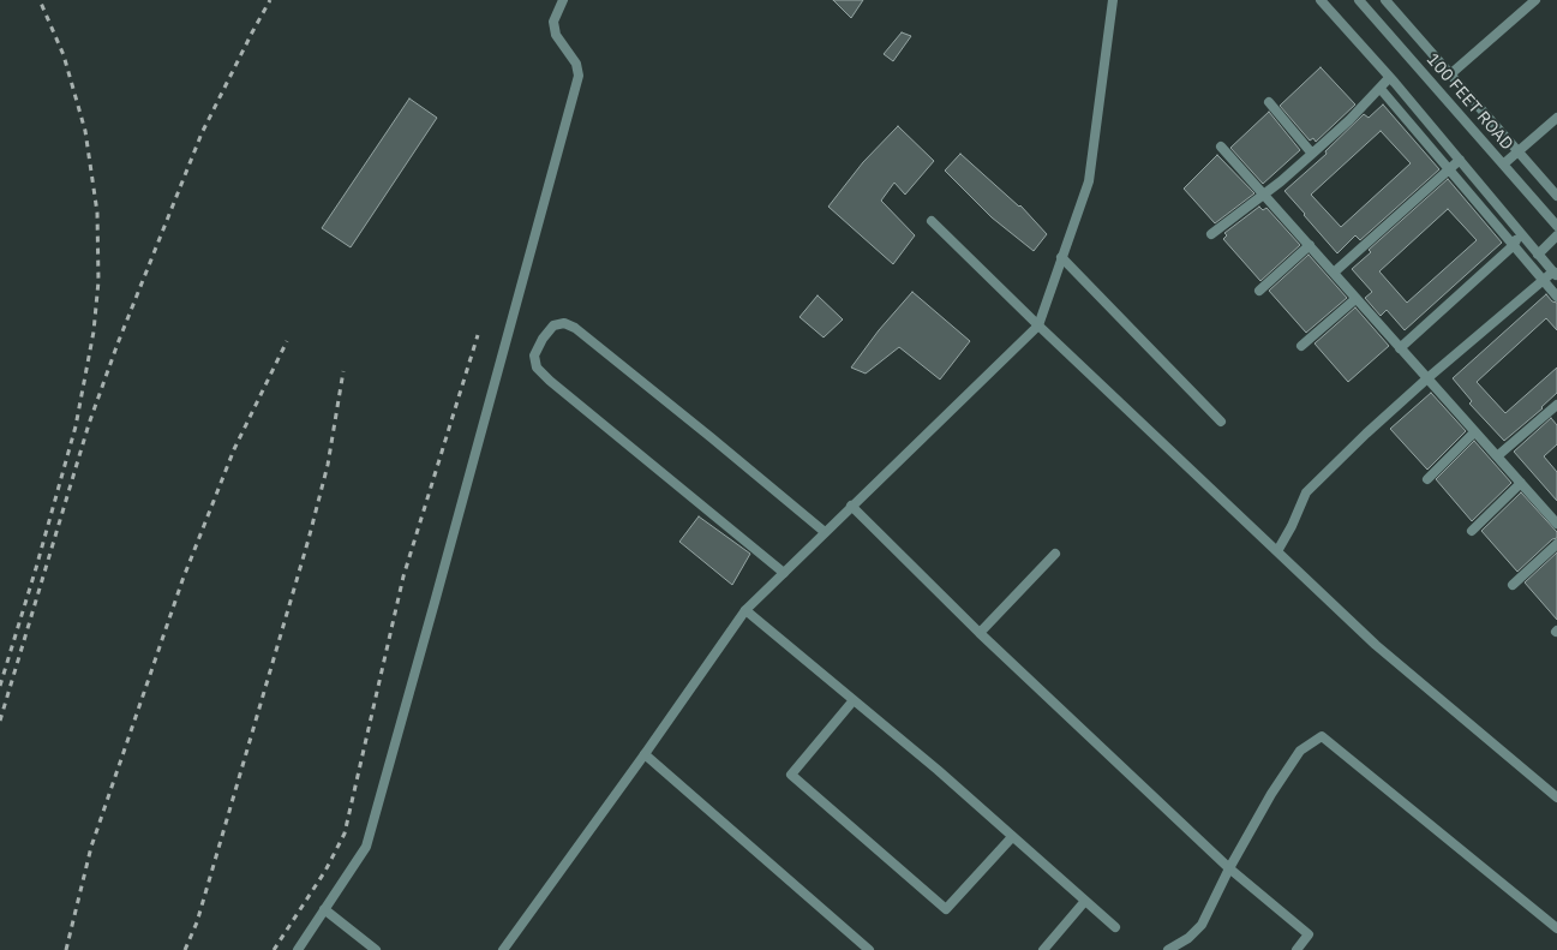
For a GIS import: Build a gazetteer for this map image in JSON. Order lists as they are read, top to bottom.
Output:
{
  "streets": {
    "street": ["100 FEET ROAD"]
  }
}
